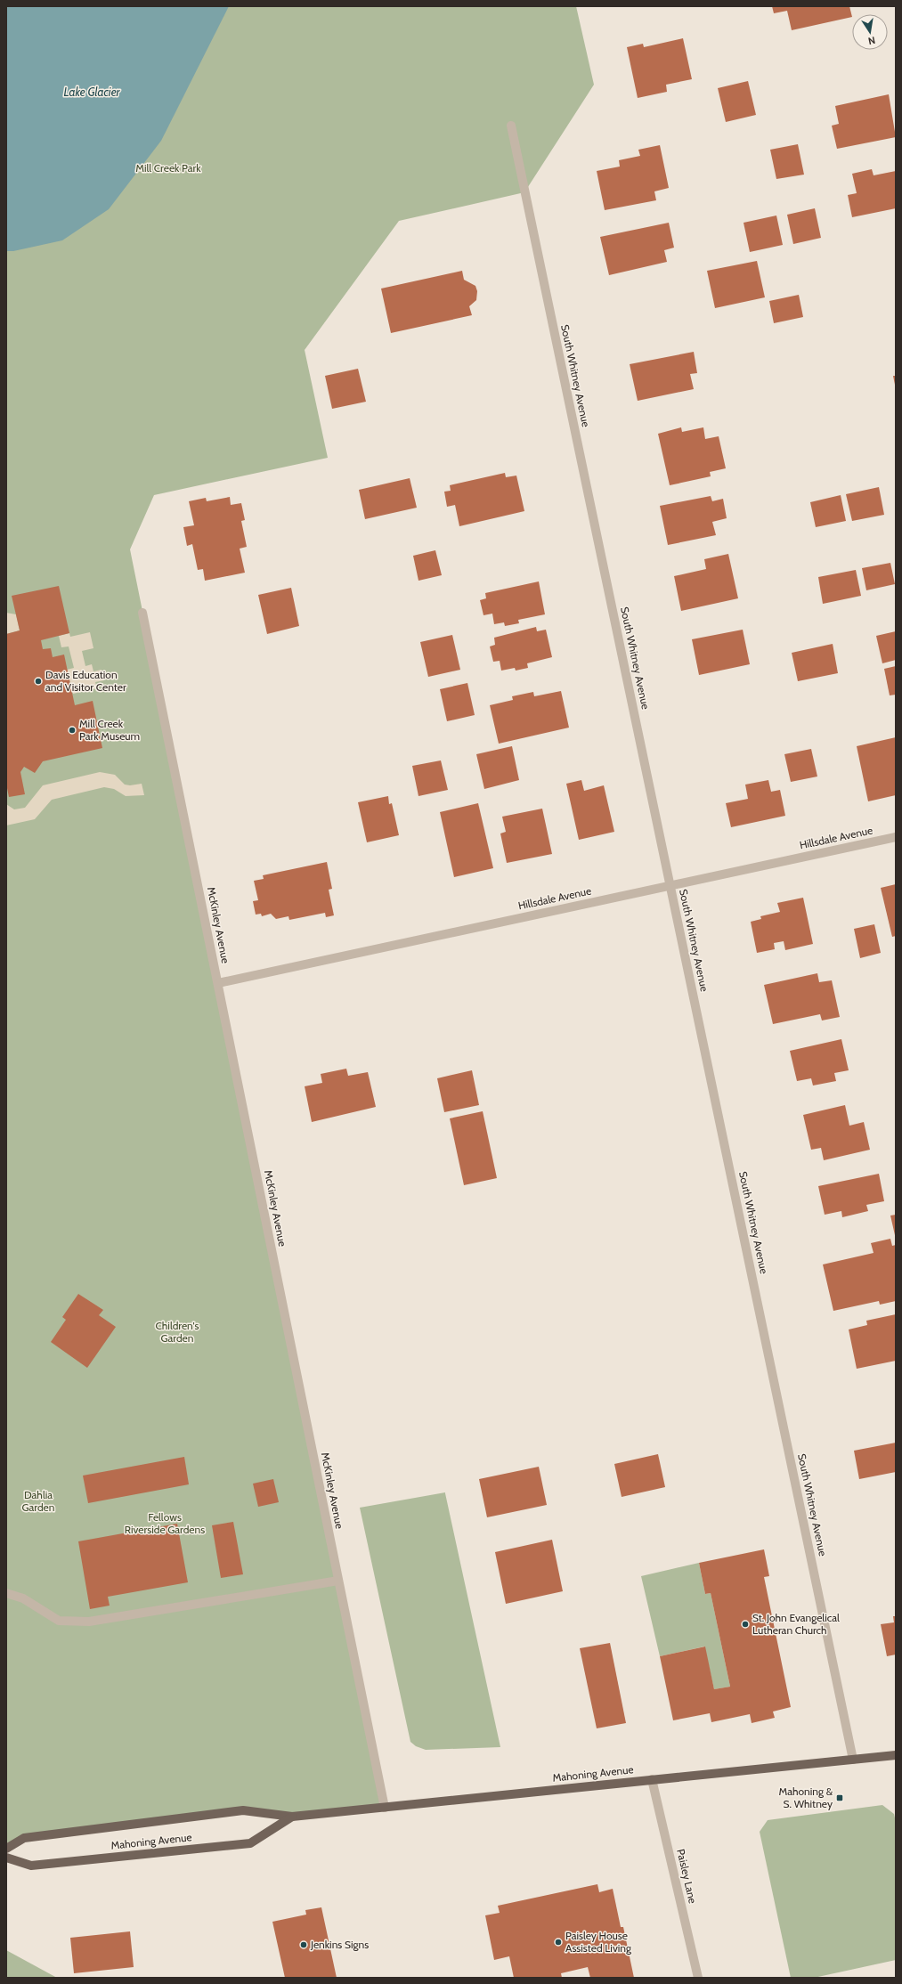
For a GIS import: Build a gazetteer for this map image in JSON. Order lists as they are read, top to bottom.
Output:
{
  "streets": {
    "main road": ["Mahoning Avenue"],
    "street": [
      "South Whitney Avenue",
      "Hillsdale Avenue",
      "McKinley Avenue",
      "Paisley Lane"
    ]
  },
  "crossings": [
    ["South Whitney Avenue", "Hillsdale Avenue"],
    ["South Whitney Avenue", "Mahoning Avenue"],
    ["Hillsdale Avenue", "McKinley Avenue"],
    ["McKinley Avenue", "Mahoning Avenue"],
    ["Mahoning Avenue", "Paisley Lane"]
  ],
  "water": ["Lake Glacier"],
  "parks": [
    "Mill Creek Park",
    "Children's Garden",
    "Dahlia Garden",
    "Fellows Riverside Gardens"
  ],
  "places": {
    "other": [
      "Davis Education and Visitor Center",
      "Mill Creek Park Museum",
      "St. John Evangelical Lutheran Church",
      "Paisley House Assisted Living",
      "Jenkins Signs"
    ],
    "transit": ["Mahoning & S. Whitney"]
  },
  "north": "bottom"
}
